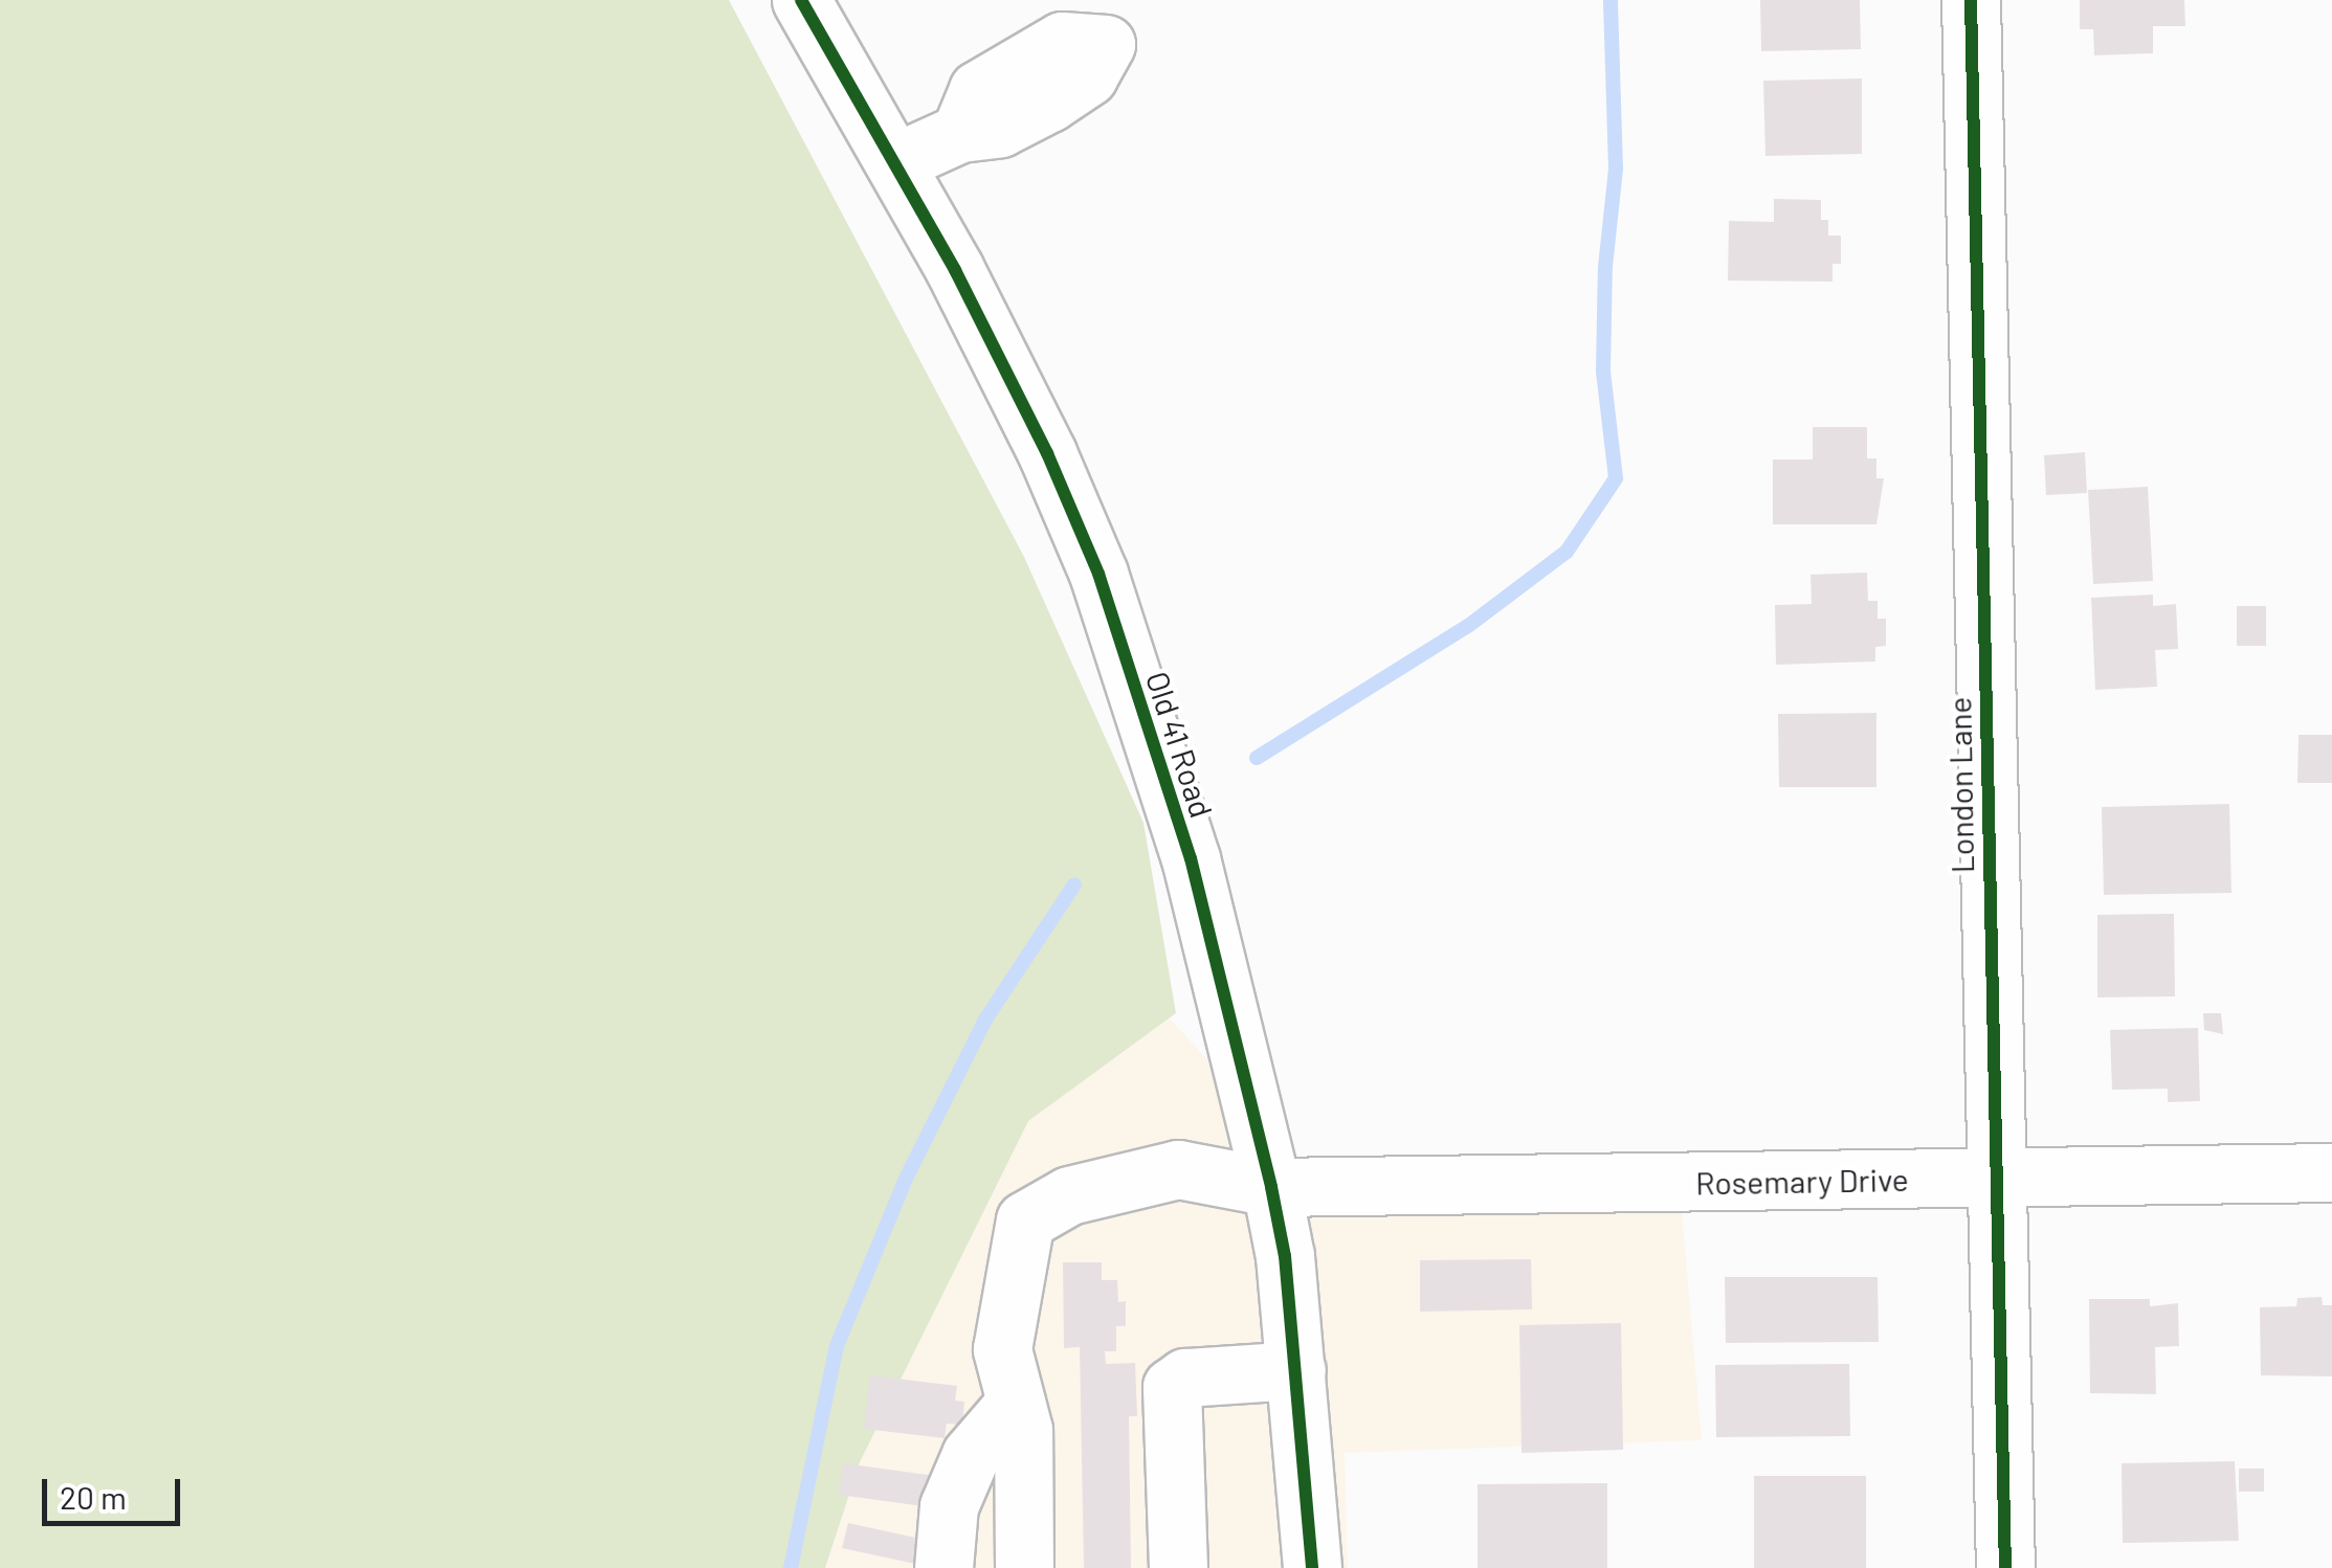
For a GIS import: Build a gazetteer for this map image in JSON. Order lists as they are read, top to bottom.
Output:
{
  "streets": {
    "street": ["Old 41 Road", "London Lane", "Rosemary Drive"]
  },
  "crossings": [
    ["Old 41 Road", "Rosemary Drive"],
    ["London Lane", "Rosemary Drive"]
  ],
  "scale_bar": "20 m"
}
